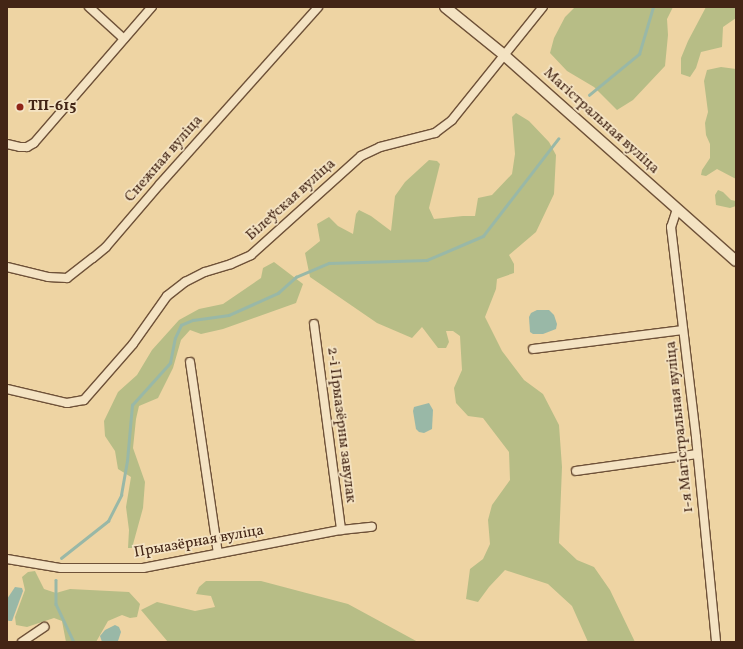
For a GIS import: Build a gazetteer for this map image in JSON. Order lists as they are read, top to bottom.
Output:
{
  "streets": {
    "street": [
      "Магістральная вуліца",
      "Снежная вуліца",
      "Білеўская вуліца",
      "2-і Прыазёрны завулак",
      "1-я Магістральная вуліца",
      "Прыазёрная вуліца"
    ]
  },
  "crossings": [
    ["Магістральная вуліца", "Білеўская вуліца"],
    ["Магістральная вуліца", "1-я Магістральная вуліца"],
    ["2-і Прыазёрны завулак", "Прыазёрная вуліца"]
  ],
  "places": ["ТП-615"]
}
